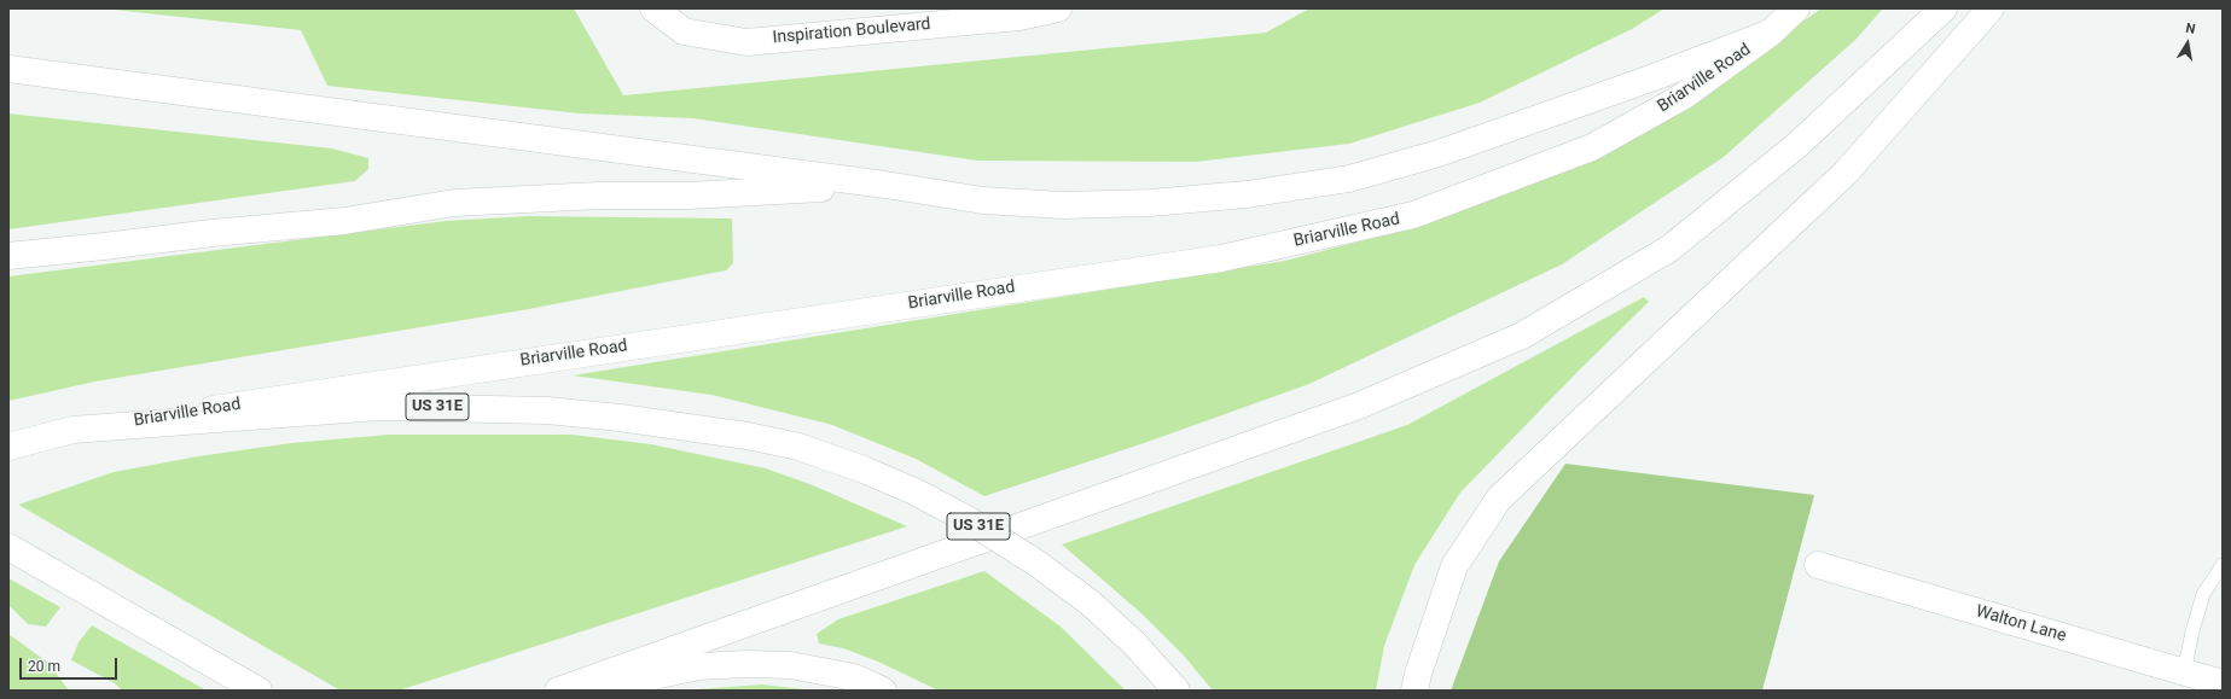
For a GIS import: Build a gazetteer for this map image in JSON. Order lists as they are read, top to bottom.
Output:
{
  "streets": {
    "main road": [
      "Inspiration Boulevard",
      "Briarville Road",
      "US 31E",
      "Walton Lane"
    ]
  },
  "crossings": [
    ["Briarville Road", "US 31E"]
  ],
  "scale_bar": "20 m",
  "north": "top"
}
